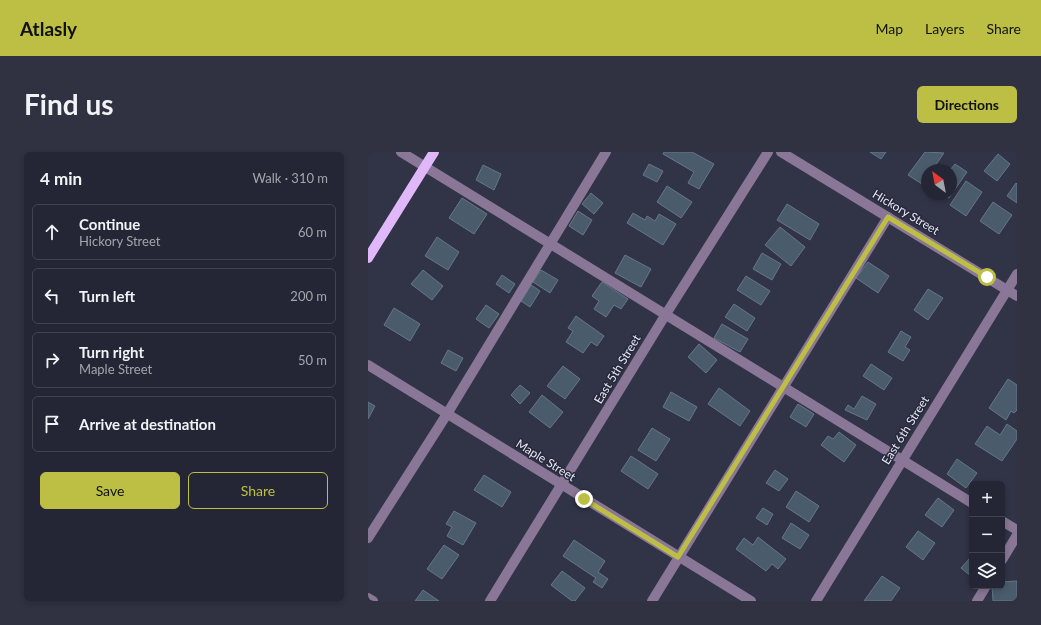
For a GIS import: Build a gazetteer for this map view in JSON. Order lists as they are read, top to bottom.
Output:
{
  "streets": {
    "street": [
      "Hickory Street",
      "East 5th Street",
      "East 6th Street",
      "Maple Street"
    ]
  },
  "crossings": [
    ["Hickory Street", "East 6th Street"],
    ["East 5th Street", "Maple Street"]
  ],
  "north": "top left",
  "page": {
    "header": "Atlasly",
    "nav": ["Map", "Layers", "Share"],
    "buttons": [
      "Directions",
      ["Save", "Share"]
    ],
    "title": "Find us",
    "heading": ["4 min", "Walk · 310 m"],
    "list": [
      ["Continue", "Hickory Street", "60 m"],
      ["Turn left", "200 m"],
      ["Turn right", "Maple Street", "50 m"],
      "Arrive at destination"
    ],
    "map_buttons": ["+", "−"]
  }
}
